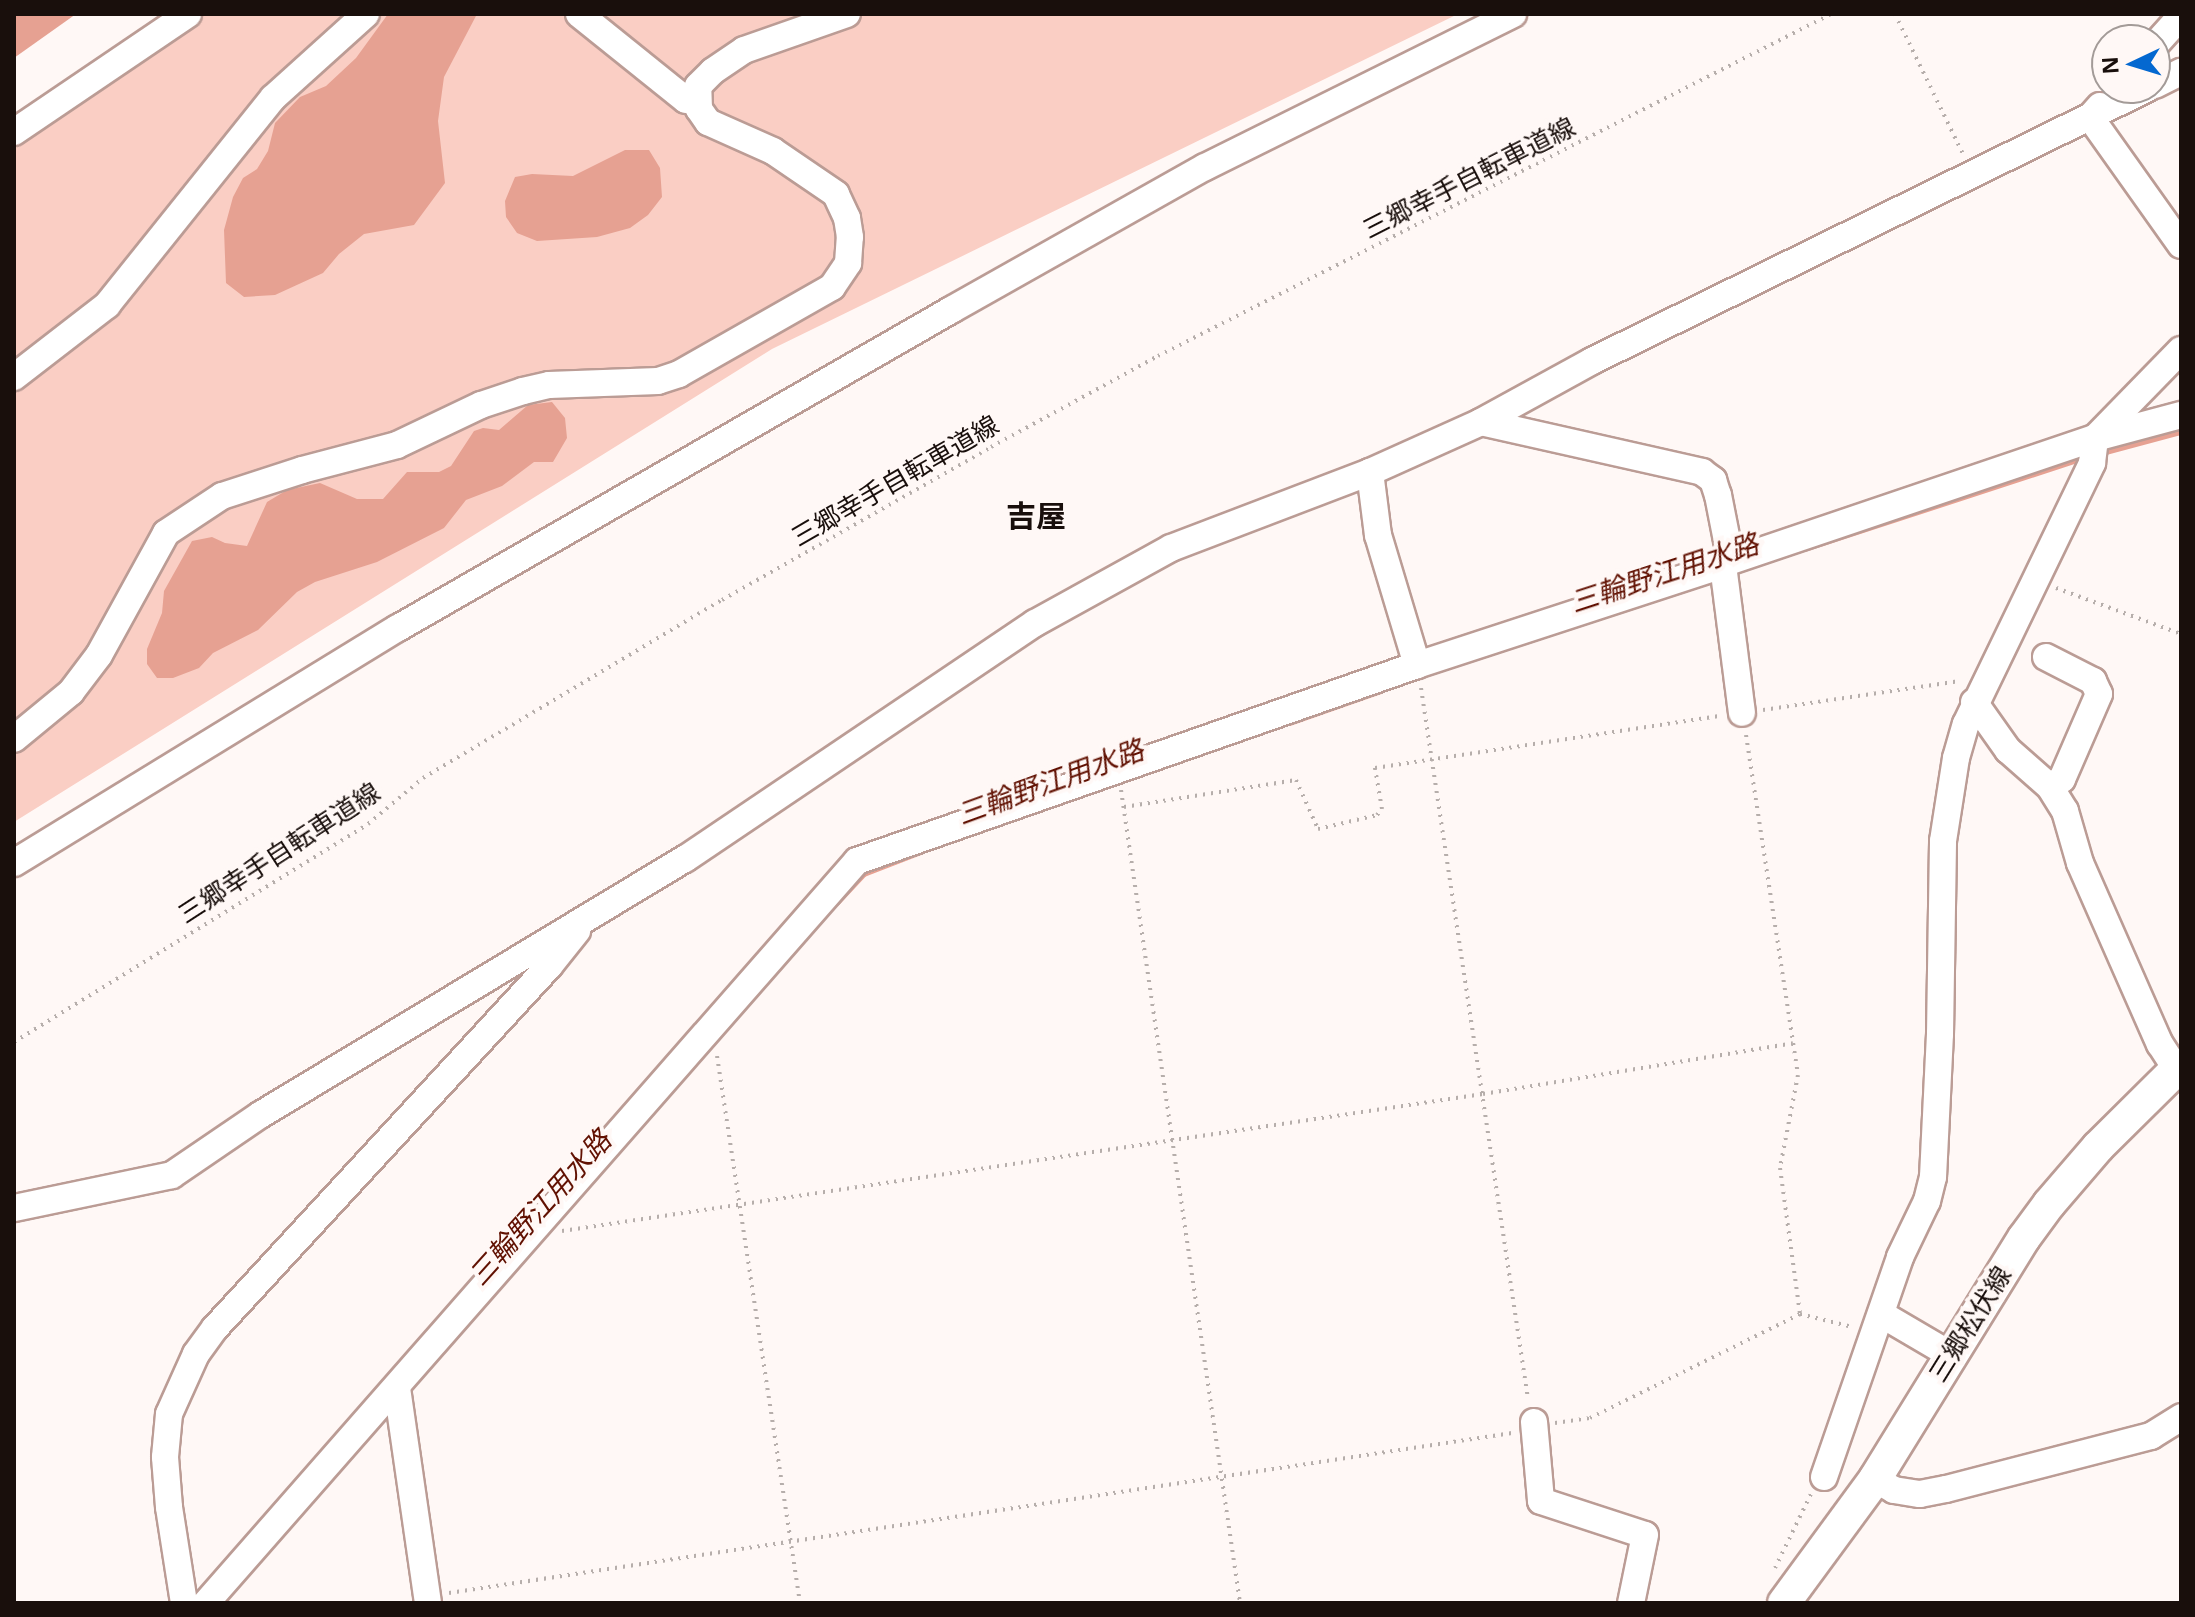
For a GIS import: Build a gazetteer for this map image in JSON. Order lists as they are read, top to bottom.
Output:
{
  "streets": {
    "main road": ["三郷松伏線"],
    "path": ["三郷幸手自転車道線"]
  },
  "districts": ["吉屋"],
  "water": ["三輪野江用水路"],
  "north": "left"
}
